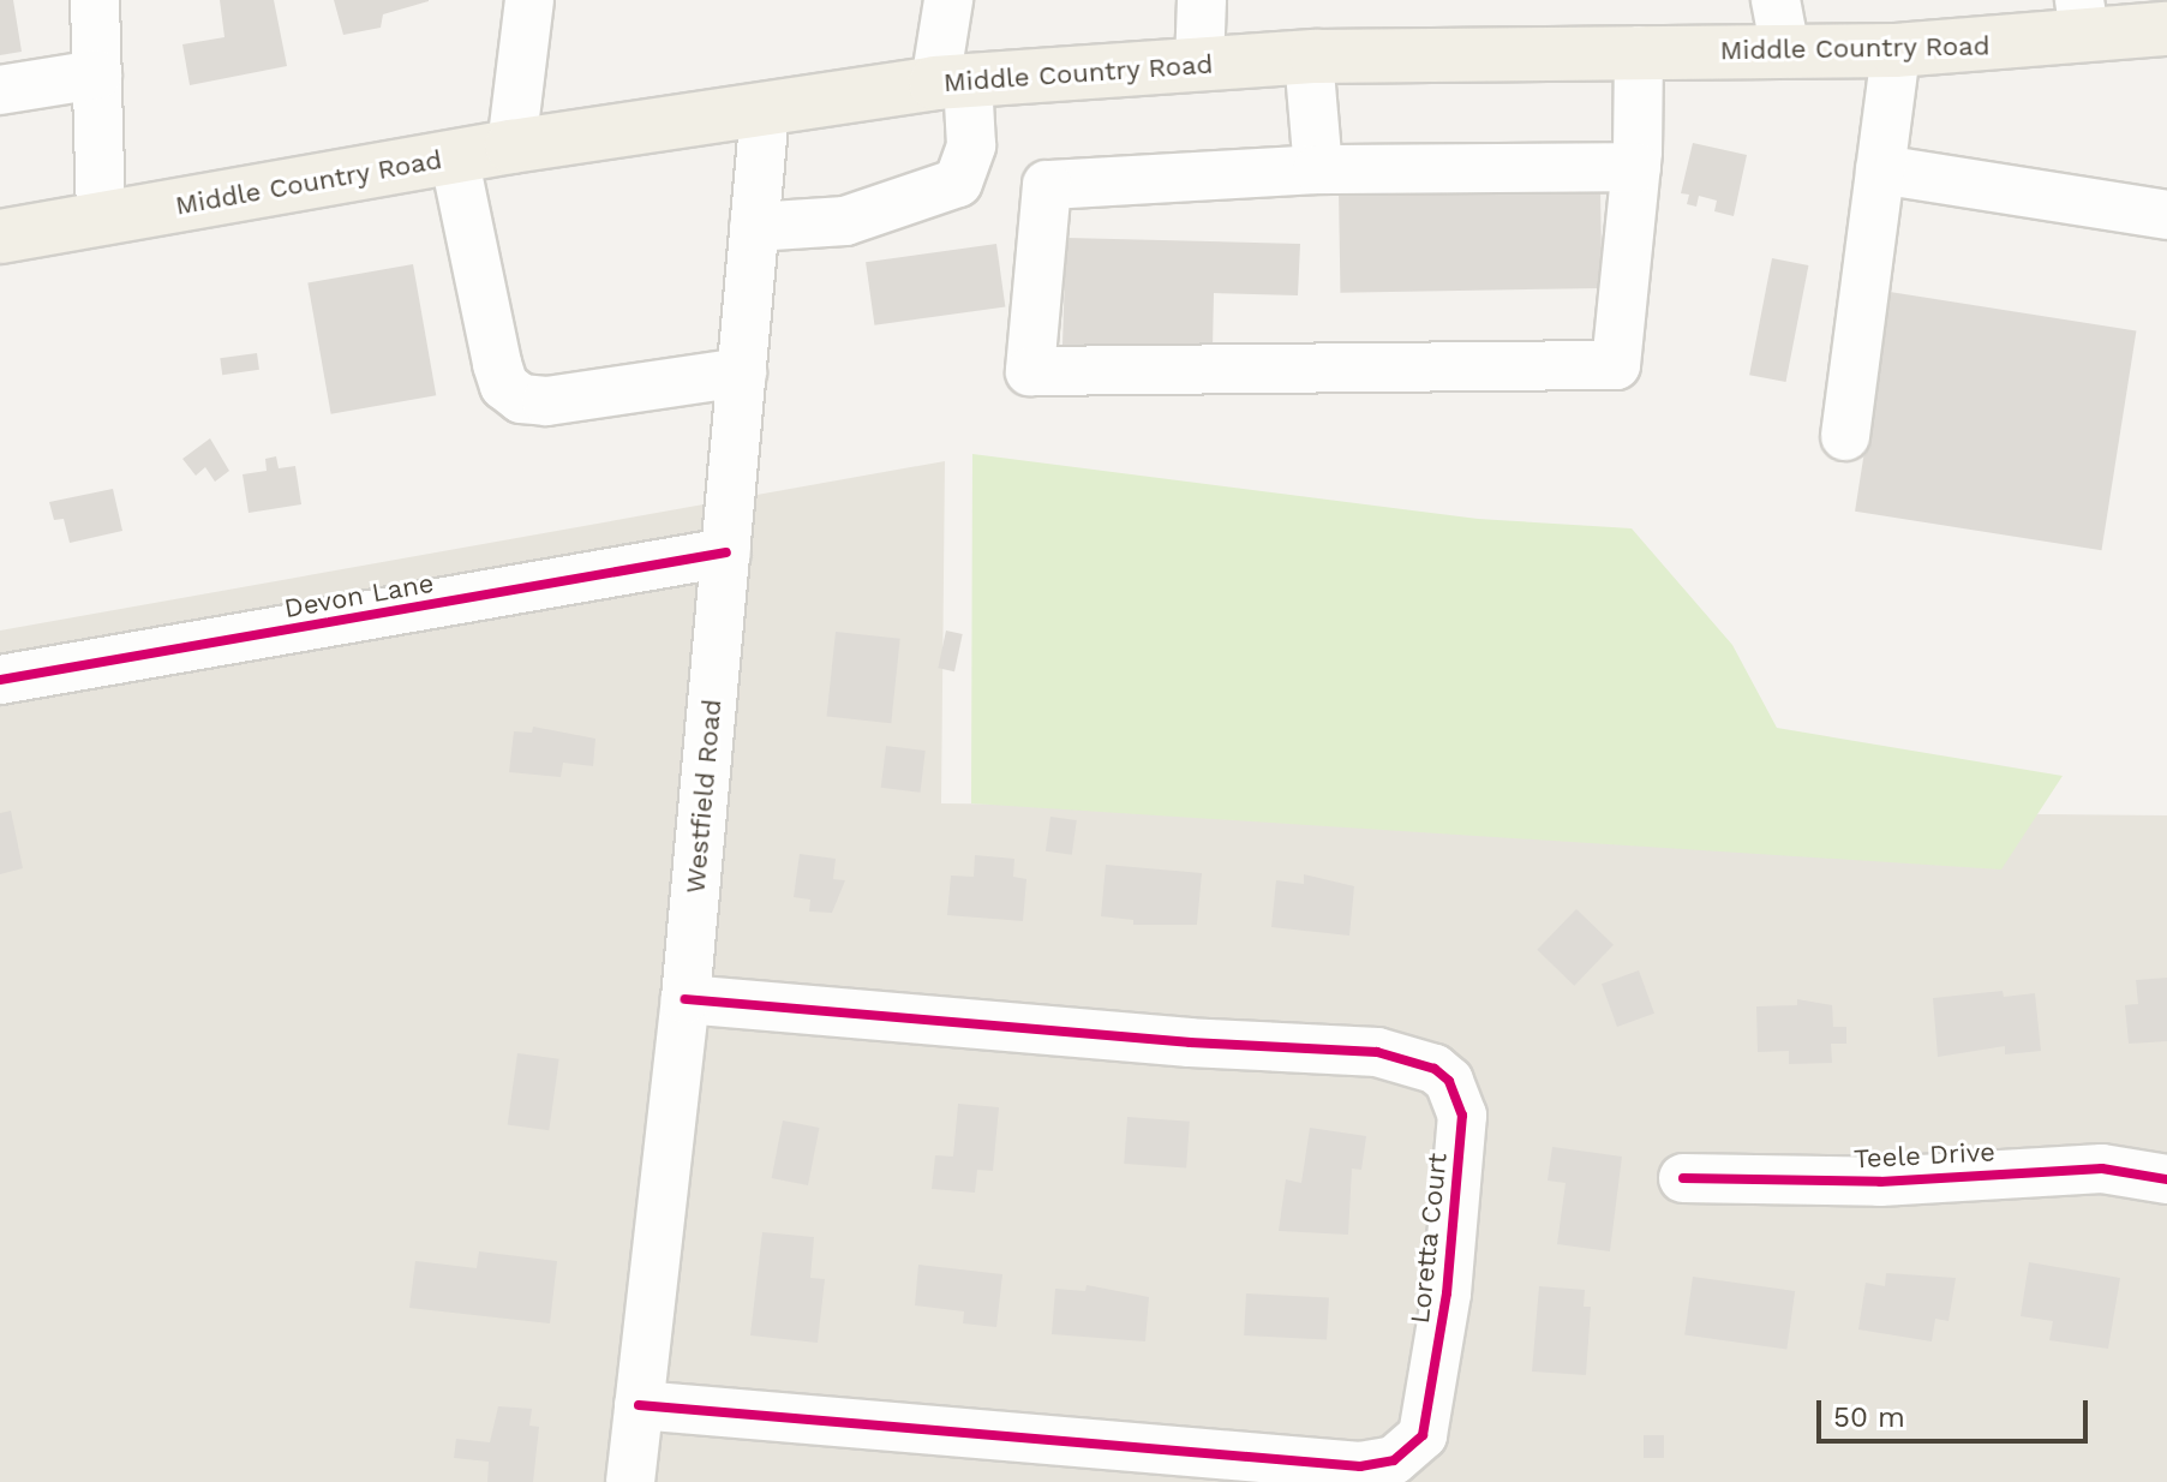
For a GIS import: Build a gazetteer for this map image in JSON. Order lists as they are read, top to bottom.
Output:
{
  "streets": {
    "main road": ["Middle Country Road"],
    "street": [
      "Devon Lane",
      "Westfield Road",
      "Teele Drive",
      "Loretta Court"
    ]
  },
  "crossings": [
    ["Middle Country Road", "Westfield Road"],
    ["Devon Lane", "Westfield Road"],
    ["Westfield Road", "Loretta Court"]
  ],
  "scale_bar": "50 m"
}
